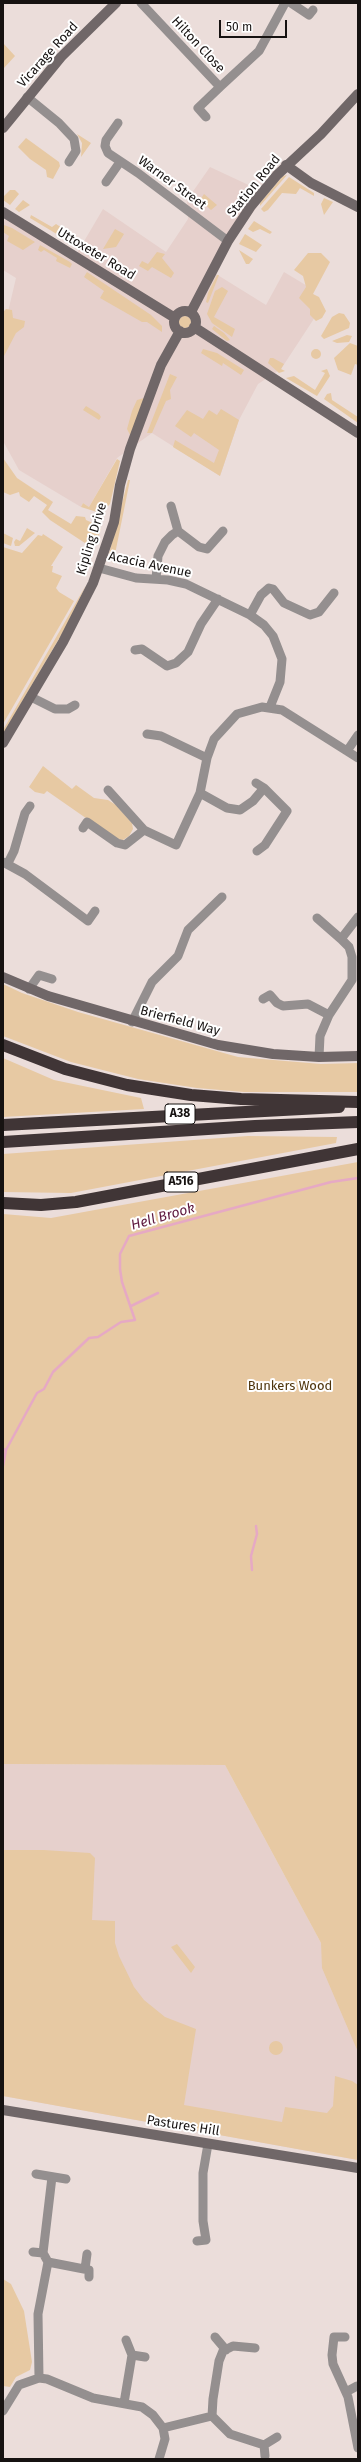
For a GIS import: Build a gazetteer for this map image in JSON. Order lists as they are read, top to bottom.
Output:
{
  "streets": {
    "highway": ["A38", "A516"],
    "street": [
      "Hilton Close",
      "Vicarage Road",
      "Warner Street",
      "Station Road",
      "Uttoxeter Road",
      "Kipling Drive",
      "Acacia Avenue",
      "Brierfield Way",
      "Pastures Hill"
    ]
  },
  "crossings": [
    ["Warner Street", "Station Road"],
    ["Station Road", "Uttoxeter Road"],
    ["Station Road", "Kipling Drive"],
    ["Uttoxeter Road", "Kipling Drive"],
    ["Kipling Drive", "Acacia Avenue"]
  ],
  "water": ["Hell Brook"],
  "parks": ["Bunkers Wood"],
  "scale_bar": "50 m"
}
